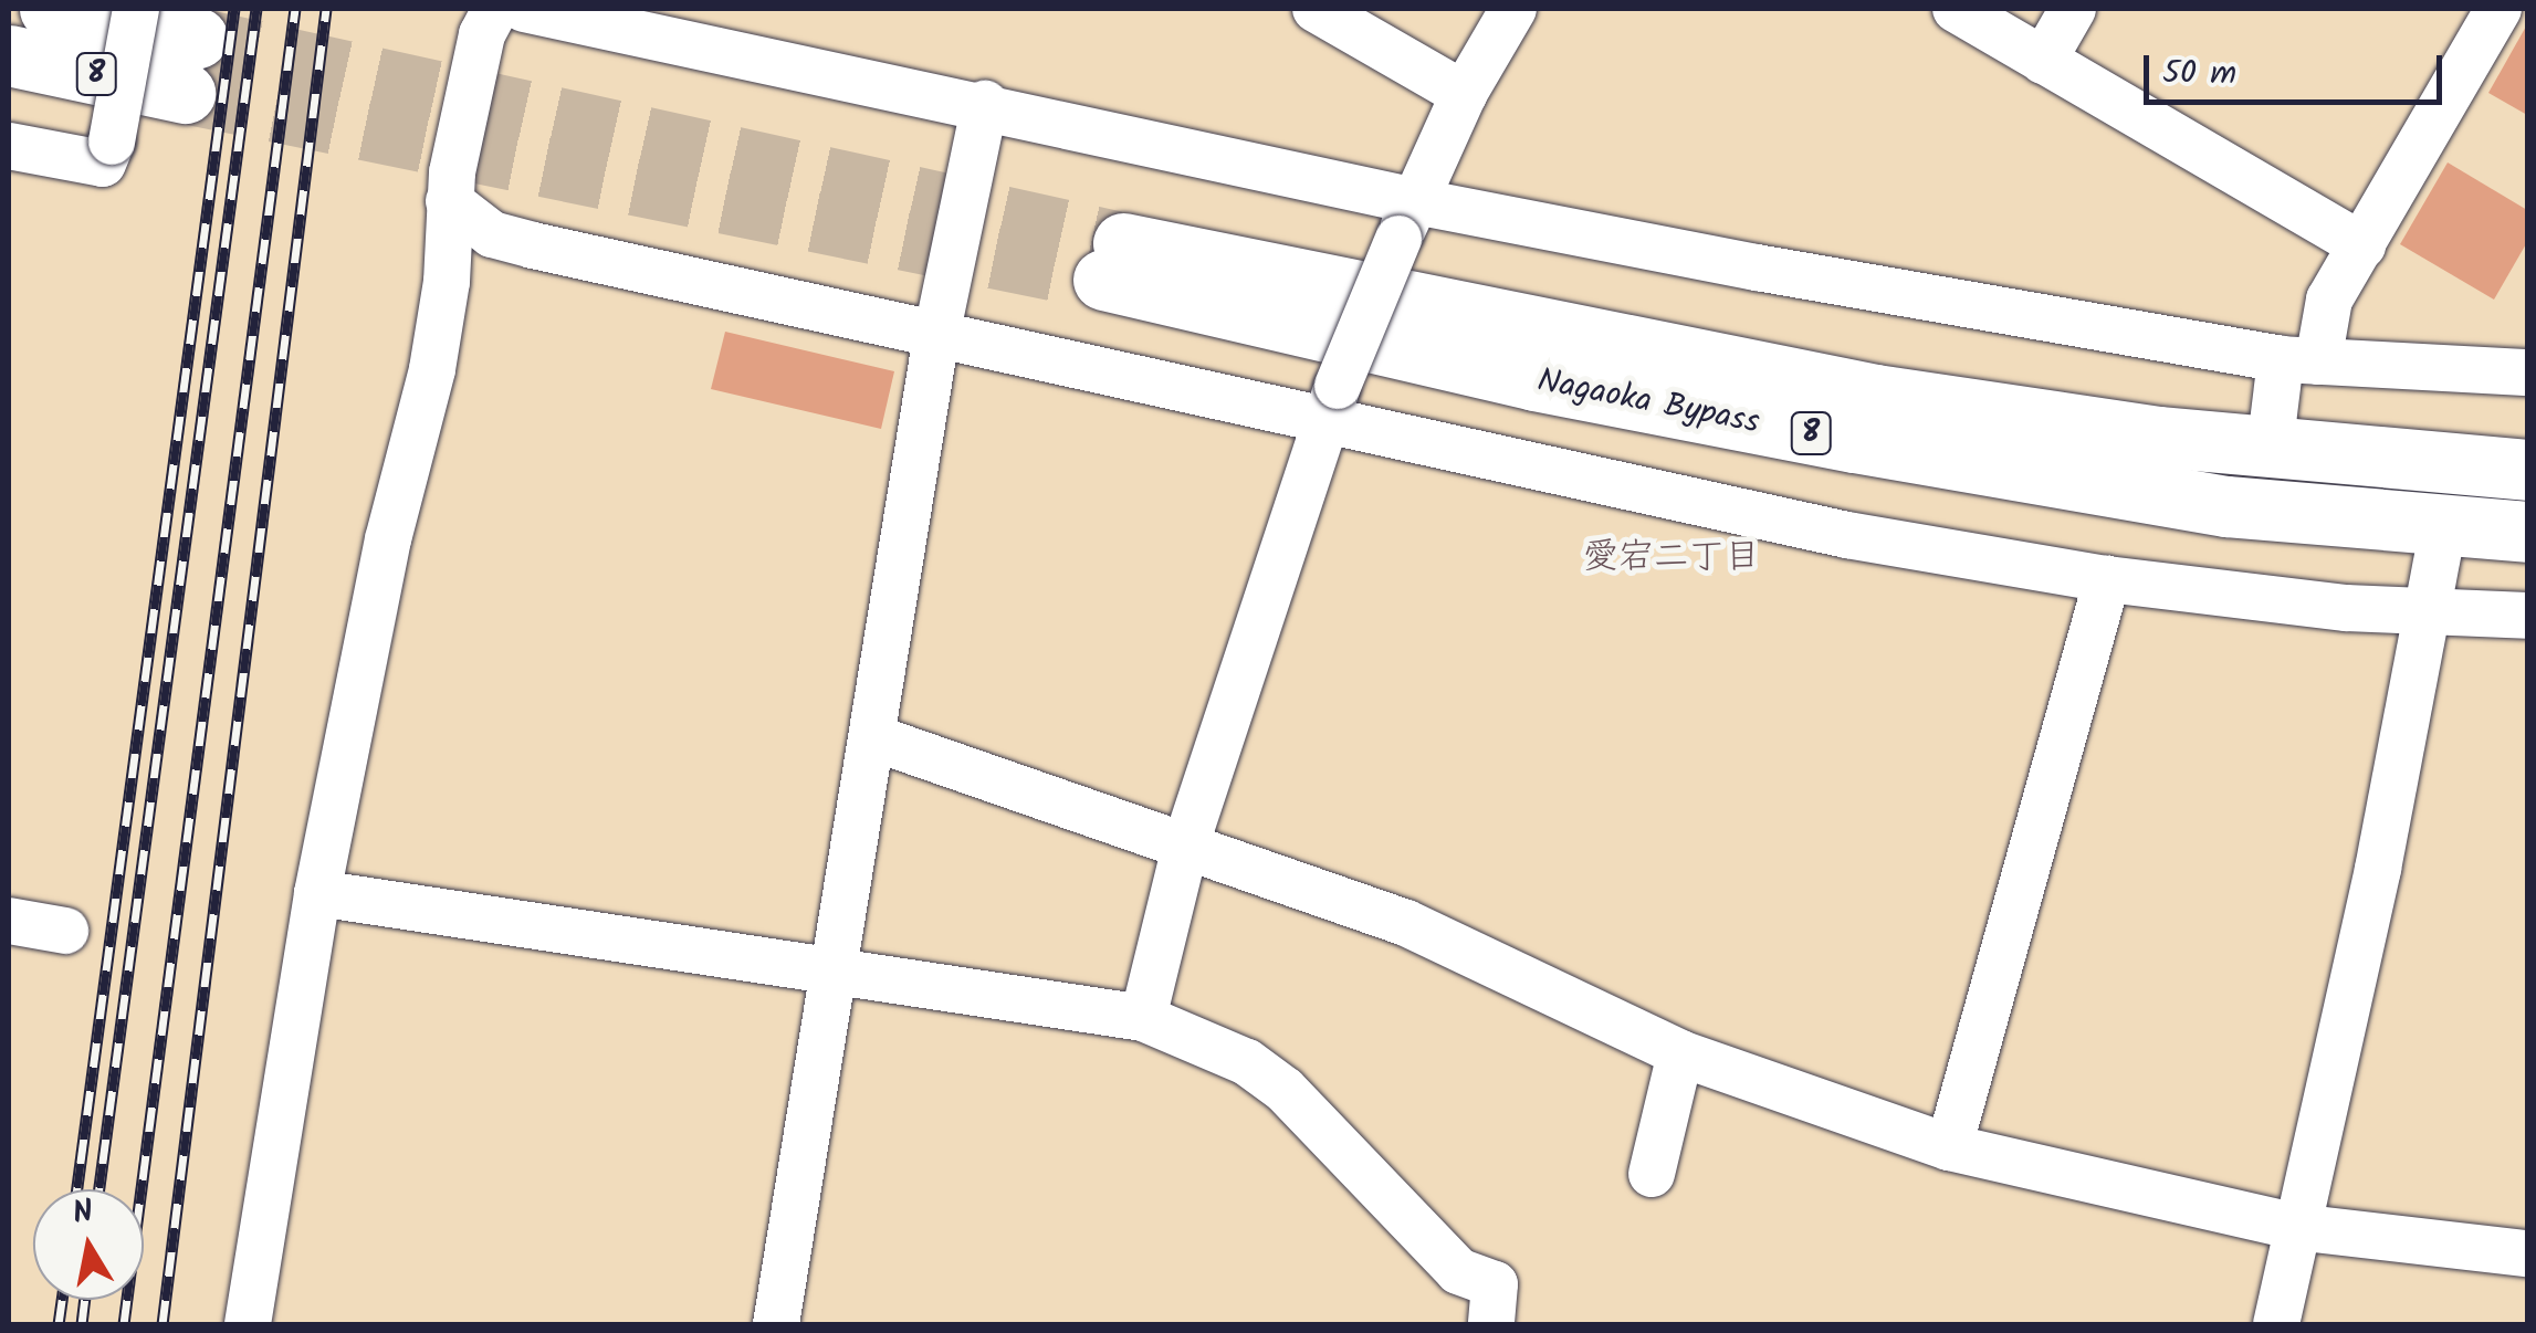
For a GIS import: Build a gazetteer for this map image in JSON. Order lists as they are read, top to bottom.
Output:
{
  "streets": {
    "highway": ["8", "Nagaoka Bypass"]
  },
  "districts": ["愛宕二丁目"],
  "scale_bar": "50 m",
  "north": "top"
}
